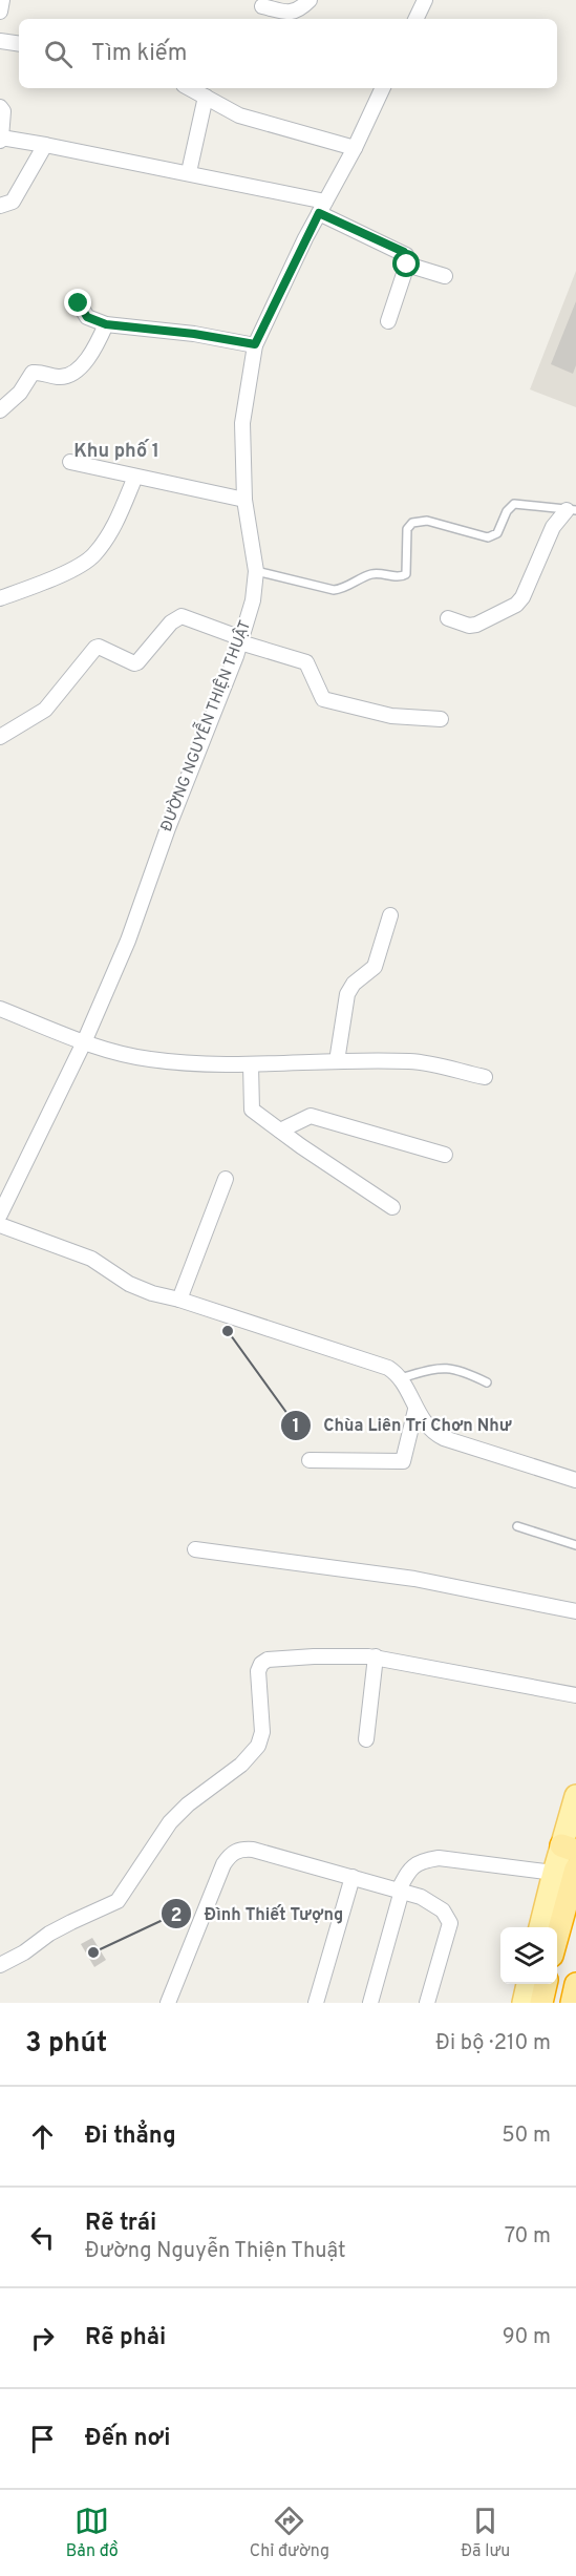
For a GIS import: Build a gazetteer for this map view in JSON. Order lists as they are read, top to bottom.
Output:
{
  "streets": {
    "street": ["ĐƯỜNG NGUYỄN THIỆN THUẬT"]
  },
  "districts": ["Khu phố 1"],
  "places": ["Chùa Liên Trí Chơn Như", "Đình Thiết Tượng"],
  "page": {
    "search": "Tìm kiếm",
    "heading": ["3 phút", "Đi bộ · 210 m"],
    "list": [
      ["Đi thẳng", "50 m"],
      ["Rẽ trái", "Đường Nguyễn Thiện Thuật", "70 m"],
      ["Rẽ phải", "90 m"],
      "Đến nơi"
    ],
    "nav": ["Bản đồ", "Chỉ đường", "Đã lưu"]
  }
}
